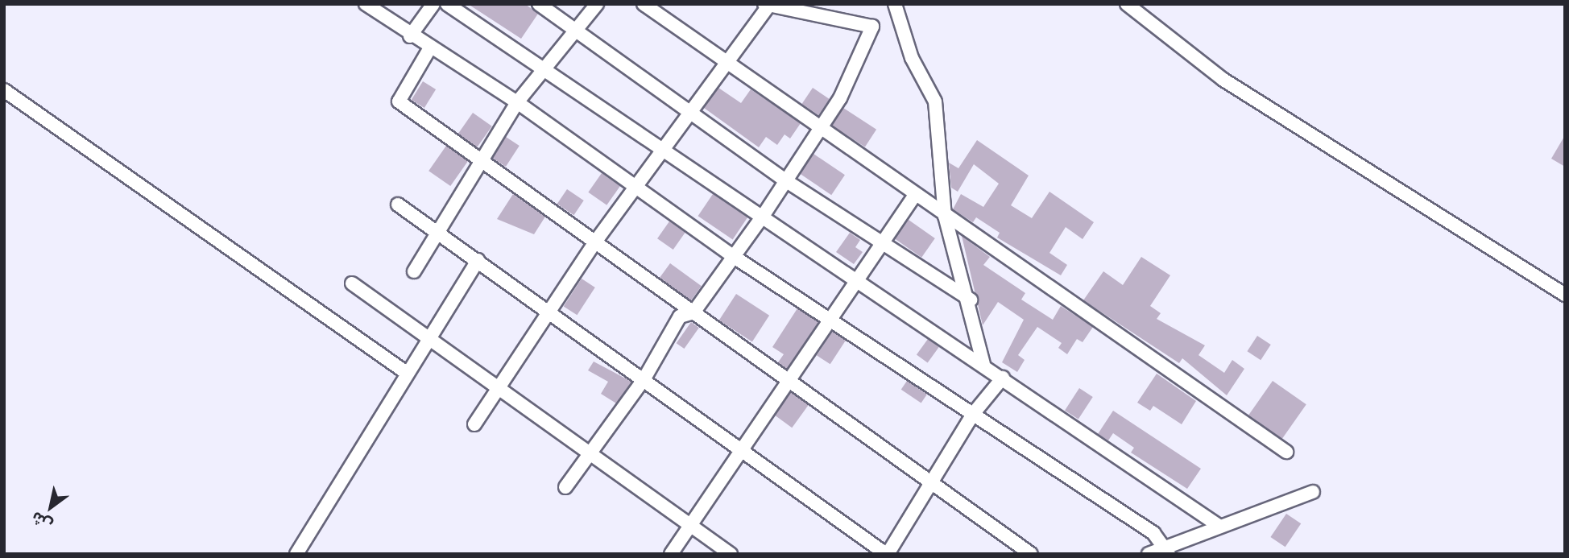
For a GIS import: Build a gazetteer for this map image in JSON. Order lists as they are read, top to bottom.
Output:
{
  "north": "bottom left"
}
